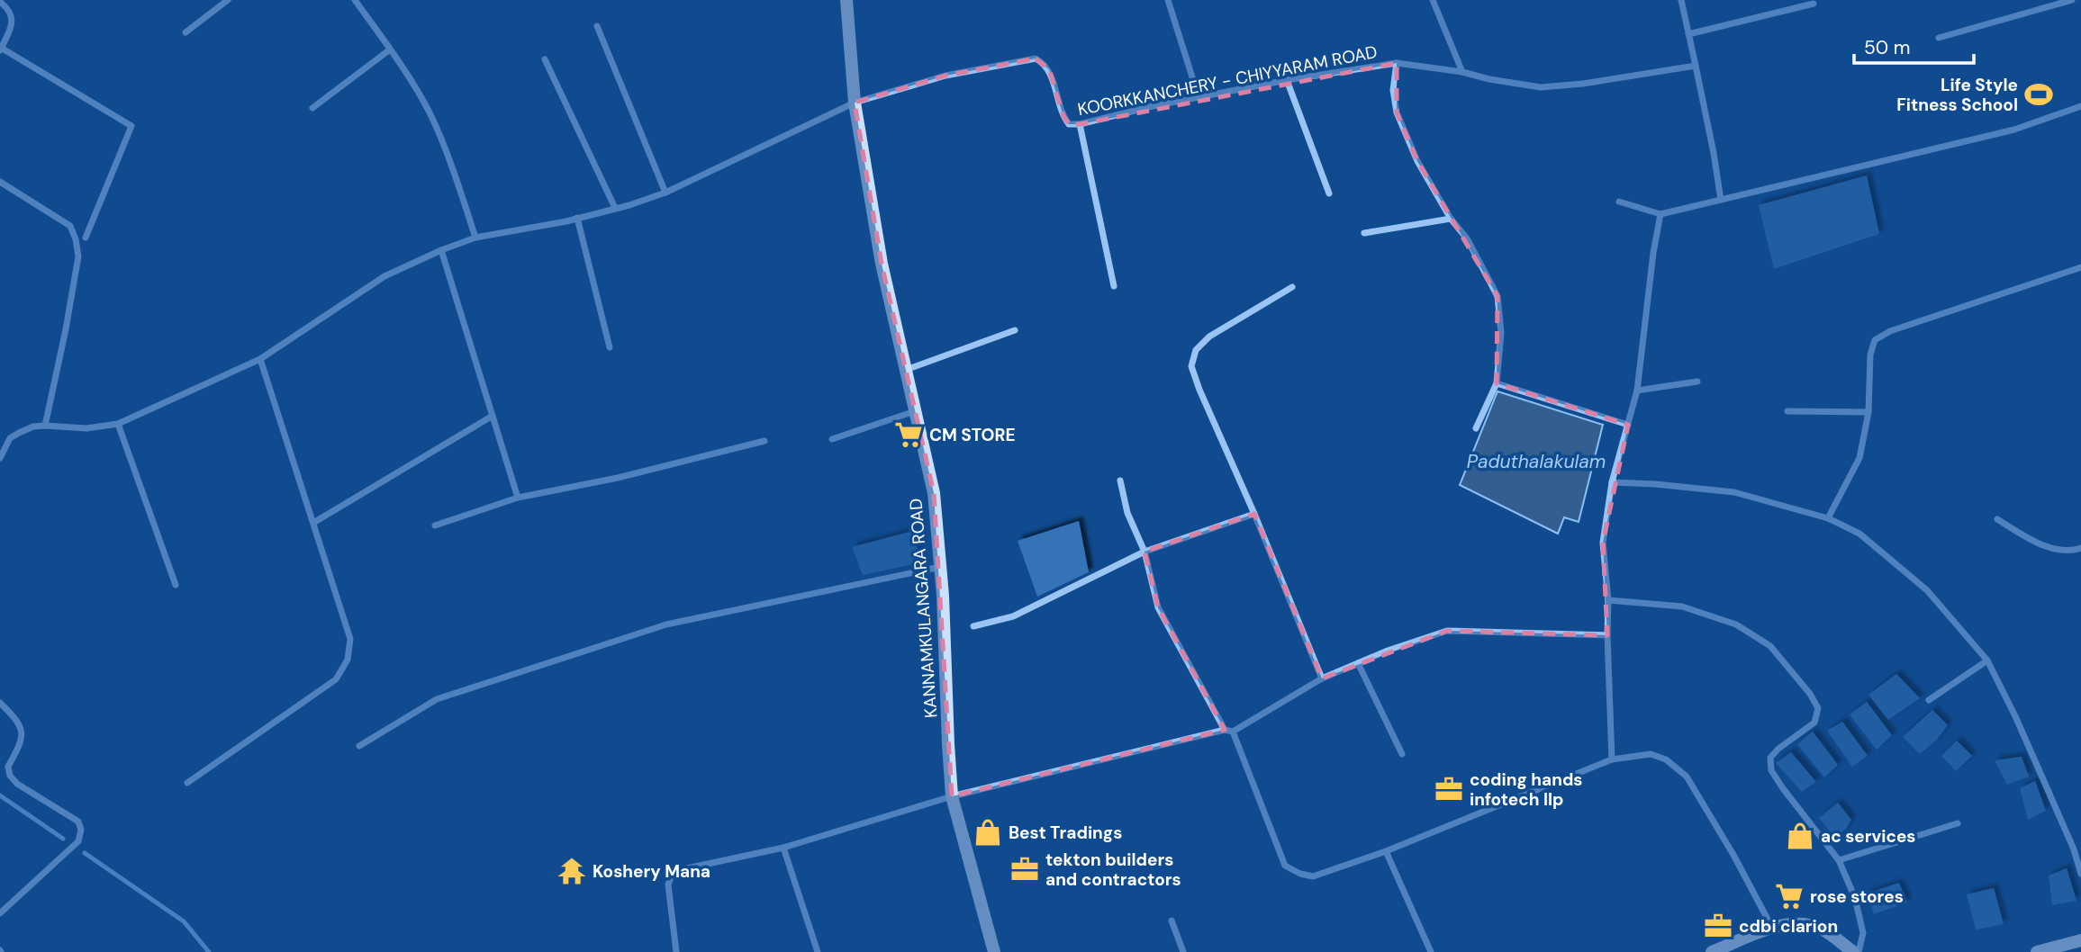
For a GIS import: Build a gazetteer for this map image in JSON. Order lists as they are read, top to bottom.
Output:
{
  "streets": {
    "street": ["KOORKKANCHERY - CHIYYARAM ROAD", "KANNAMKULANGARA ROAD"]
  },
  "crossings": [
    ["KOORKKANCHERY - CHIYYARAM ROAD", "KANNAMKULANGARA ROAD"]
  ],
  "water": ["Paduthalakulam"],
  "places": {
    "sports": ["Life Style Fitness School"],
    "supermarket": ["CM STORE", "rose stores"],
    "office": ["coding hands infotech llp", "tekton builders and contractors", "cdbi clarion"],
    "shop": ["Best Tradings", "ac services"],
    "temple": ["Koshery Mana"]
  },
  "scale_bar": "50 m"
}
